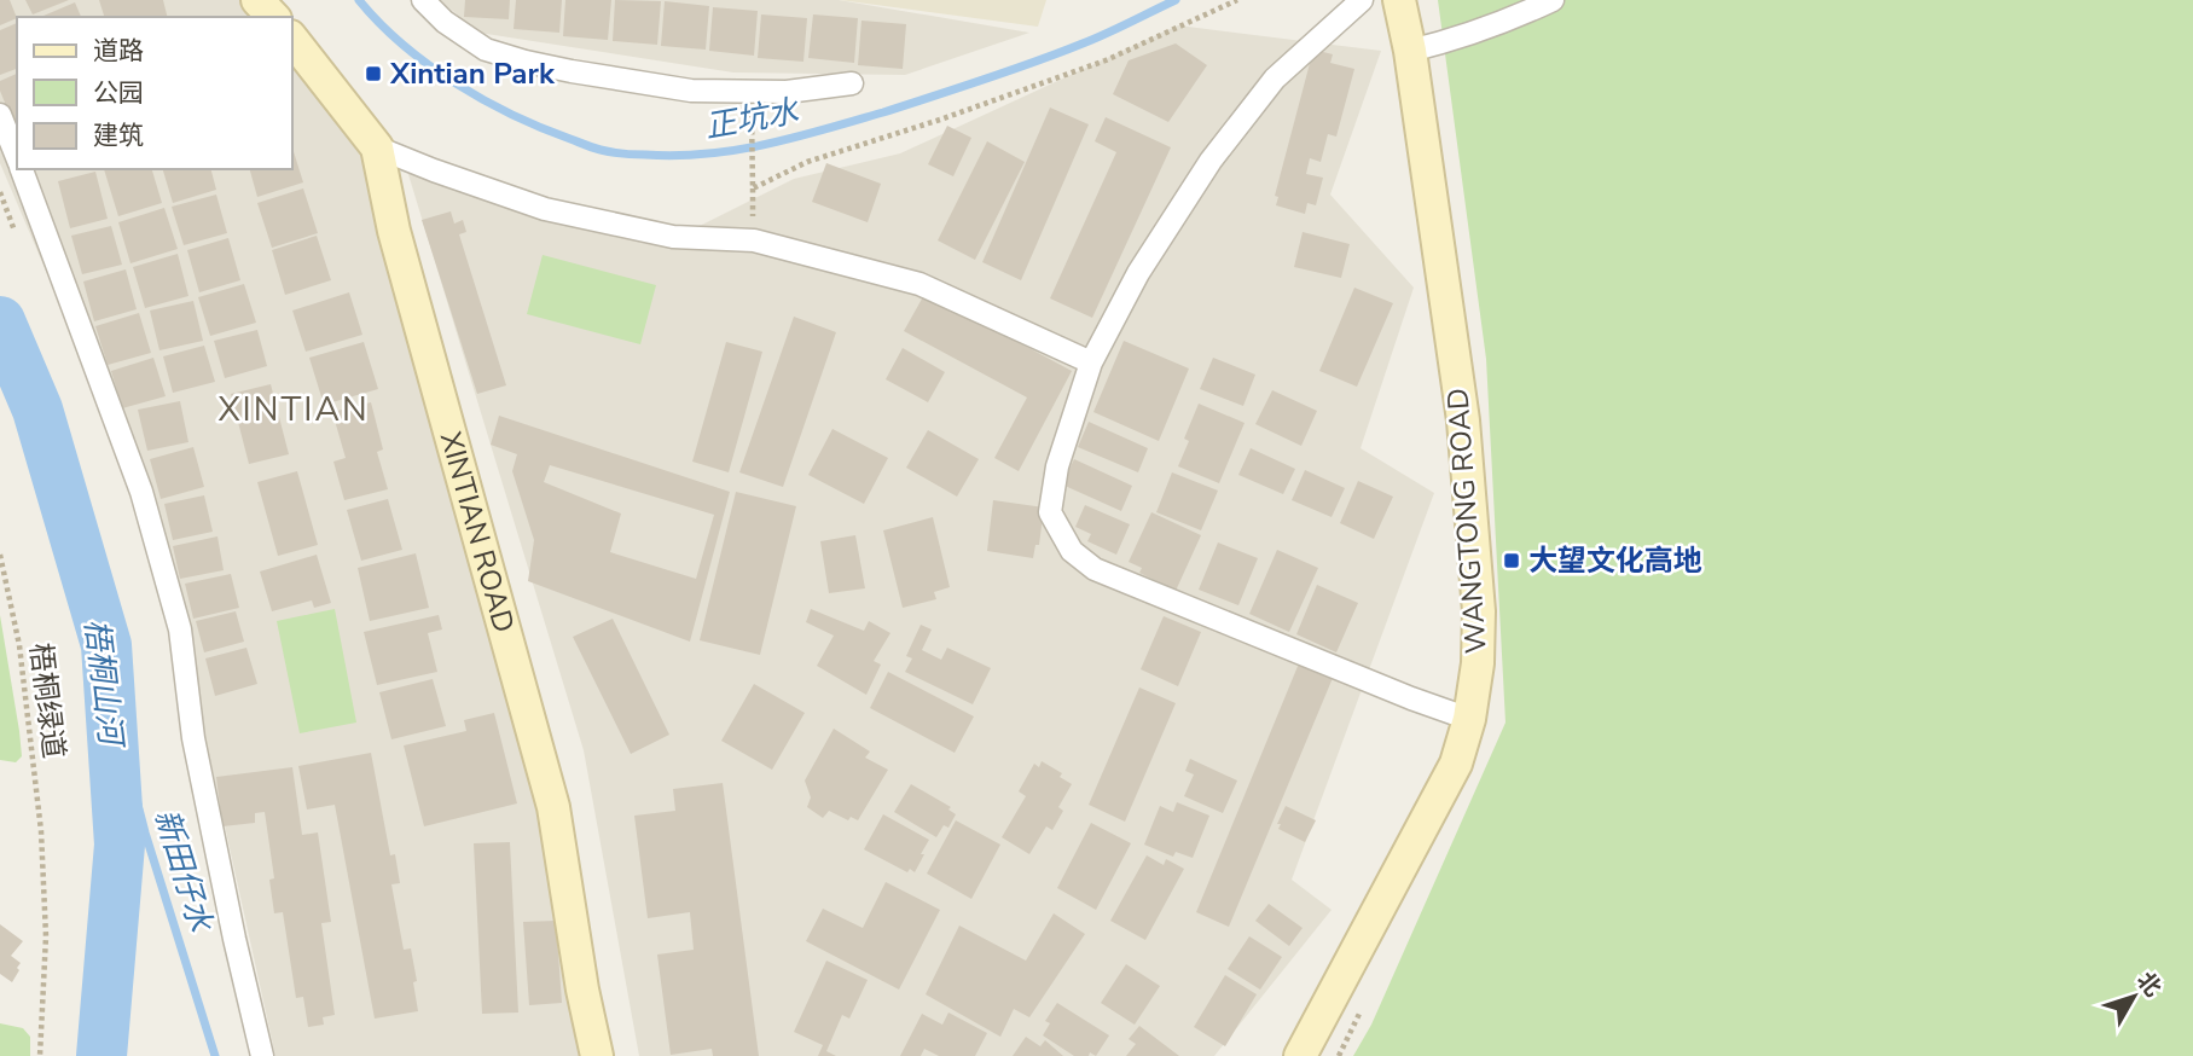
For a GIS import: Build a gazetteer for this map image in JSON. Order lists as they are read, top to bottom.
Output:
{
  "streets": {
    "street": ["WANGTONG ROAD", "XINTIAN ROAD"],
    "path": ["梧桐绿道"]
  },
  "districts": ["XINTIAN"],
  "water": ["正坑水", "梧桐山河", "新田仔水"],
  "places": {
    "transit": ["Xintian Park", "大望文化高地"]
  },
  "legend": ["道路", "公园", "建筑"],
  "north": "top right"
}
